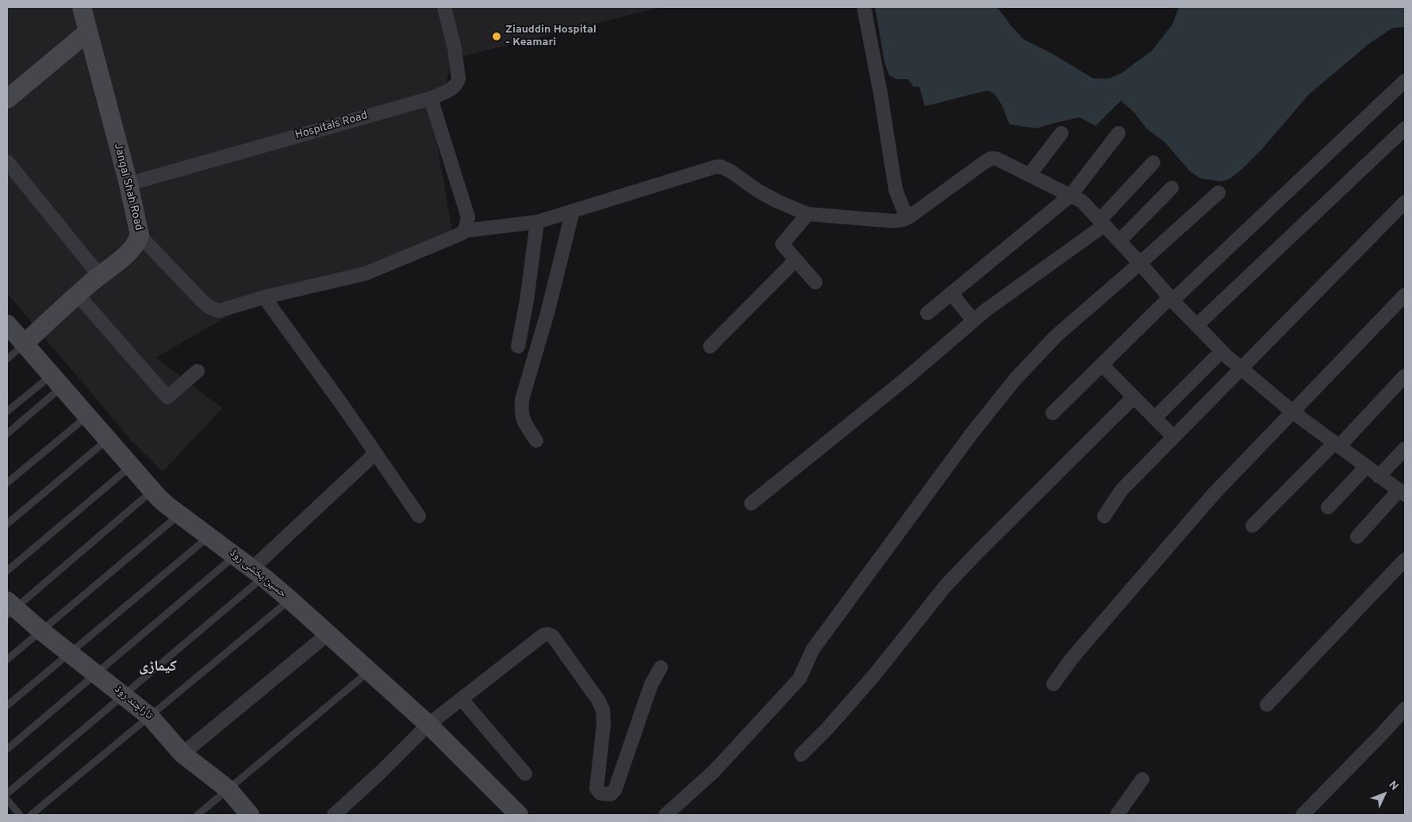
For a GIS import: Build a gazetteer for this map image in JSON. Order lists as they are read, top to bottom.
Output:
{
  "streets": {
    "street": [
      "Hospitals Road",
      "Jangal Shah Road",
      "حسین بخشی روڈ",
      "تاراچند روڈ"
    ]
  },
  "crossings": [
    ["Hospitals Road", "Jangal Shah Road"],
    ["Jangal Shah Road", "حسین بخشی روڈ"]
  ],
  "districts": ["کیماڑی"],
  "places": ["Ziauddin Hospital - Keamari"],
  "north": "top right"
}
